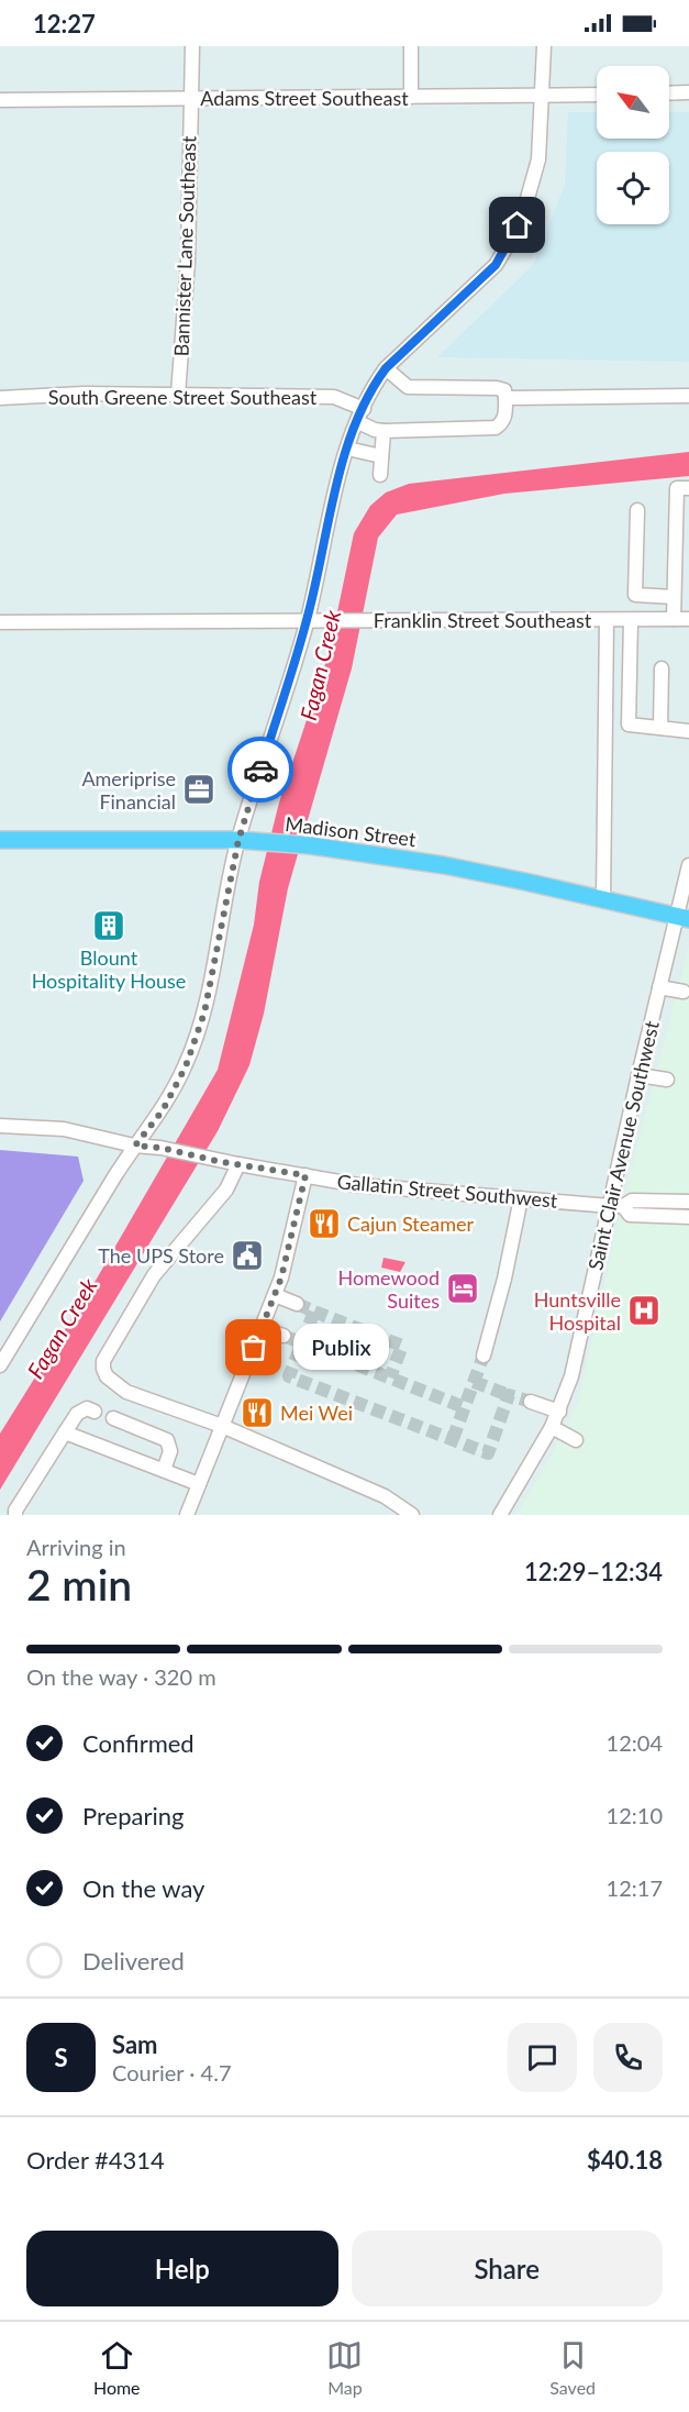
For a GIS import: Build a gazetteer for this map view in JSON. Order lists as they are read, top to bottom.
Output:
{
  "streets": {
    "main road": ["Madison Street"],
    "street": [
      "Adams Street Southeast",
      "Bannister Lane Southeast",
      "South Greene Street Southeast",
      "Franklin Street Southeast",
      "Saint Clair Avenue Southwest",
      "Gallatin Street Southwest"
    ]
  },
  "crossings": [
    ["Adams Street Southeast", "Bannister Lane Southeast"],
    ["Bannister Lane Southeast", "South Greene Street Southeast"],
    ["Madison Street", "Saint Clair Avenue Southwest"],
    ["Saint Clair Avenue Southwest", "Gallatin Street Southwest"]
  ],
  "water": ["Fagan Creek"],
  "places": {
    "office": ["Ameriprise Financial"],
    "building": ["Blount Hospitality House"],
    "restaurant": ["Cajun Steamer", "Mei Wei"],
    "public building": ["The UPS Store"],
    "hotel": ["Homewood Suites"],
    "hospital": ["Huntsville Hospital"],
    "other": ["Publix"]
  },
  "north": "top left",
  "page": {
    "status": "12:27",
    "bubble": "Publix",
    "heading": ["2 min", "Arriving in", "12:29–12:34"],
    "panel": [
      "Sam",
      "Courier · 4.7",
      "Order #4314",
      "$40.18"
    ],
    "bar": "On the way · 320 m",
    "list": [
      ["Confirmed", "12:04"],
      ["Preparing", "12:10"],
      ["On the way", "12:17"],
      "Delivered"
    ],
    "round": "S",
    "buttons": ["Help", "Share"],
    "tabs": ["Home", "Map", "Saved"]
  }
}
